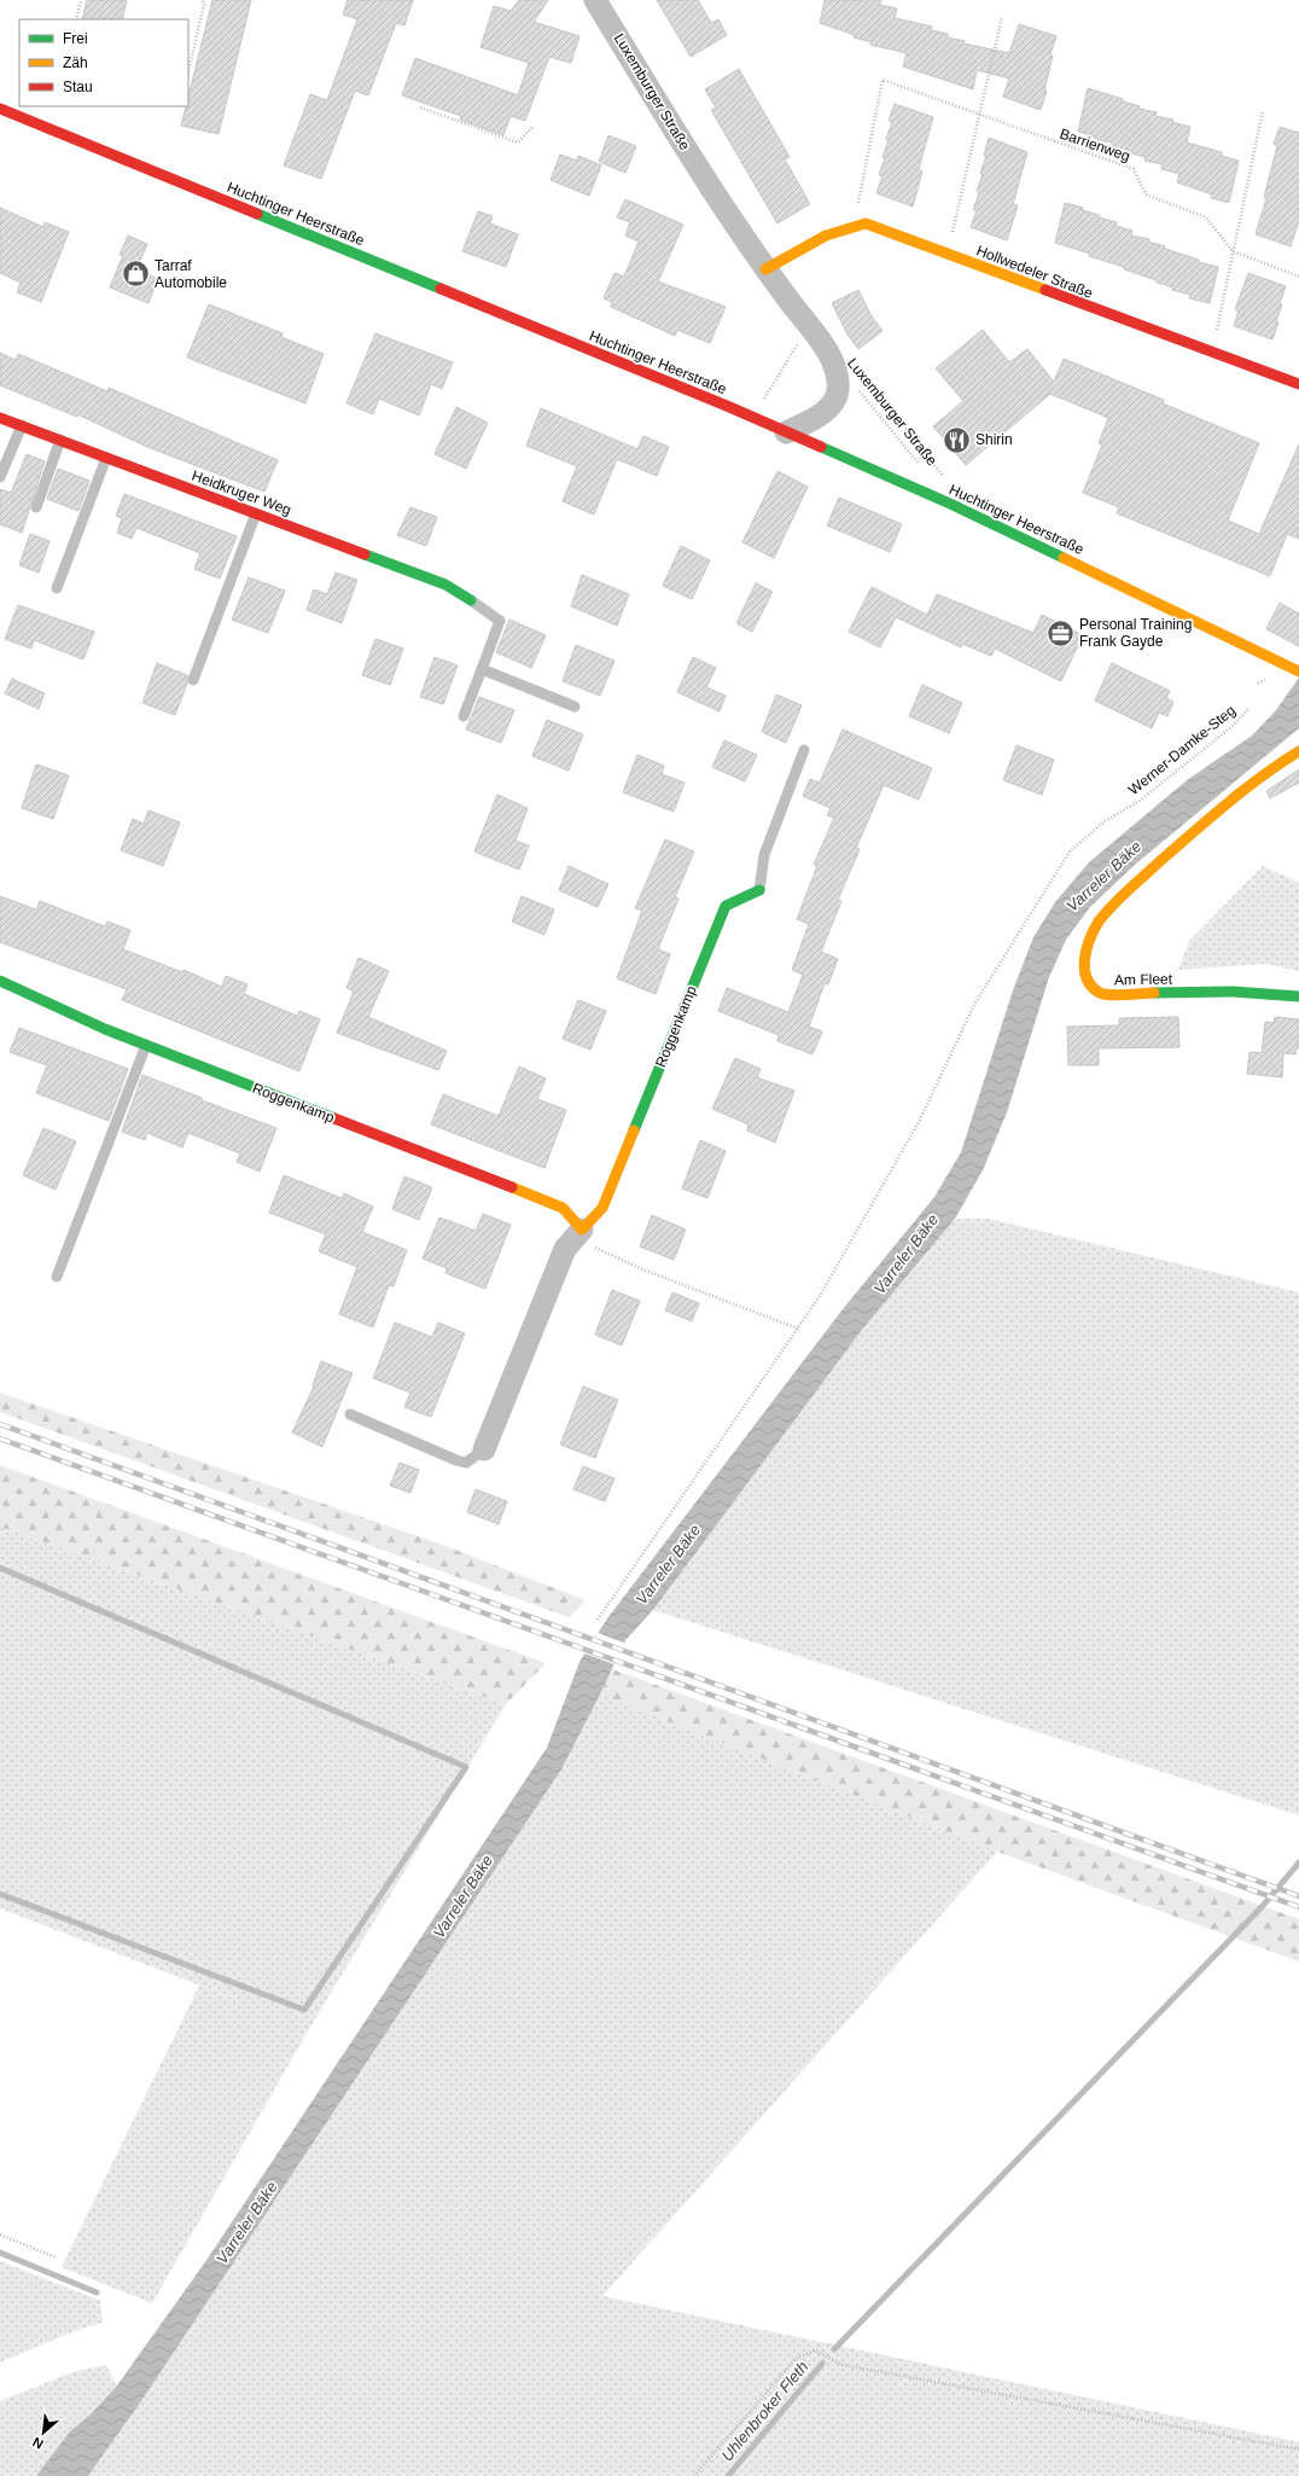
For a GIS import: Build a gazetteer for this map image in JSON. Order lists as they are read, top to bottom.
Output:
{
  "streets": {
    "street": [
      "Luxemburger Straße",
      "Huchtinger Heerstraße",
      "Hollwedeler Straße",
      "Heidkruger Weg",
      "Am Fleet",
      "Roggenkamp"
    ],
    "path": ["Barrienweg", "Werner-Damke-Steg"]
  },
  "crossings": [
    ["Luxemburger Straße", "Huchtinger Heerstraße"],
    ["Barrienweg", "Hollwedeler Straße"]
  ],
  "water": ["Varreler Bäke", "Uhlenbroker Fleth"],
  "places": {
    "shop": ["Tarraf Automobile"],
    "restaurant": ["Shirin"],
    "office": ["Personal Training Frank Gayde"]
  },
  "legend": ["Frei", "Zäh", "Stau"],
  "north": "bottom left"
}
